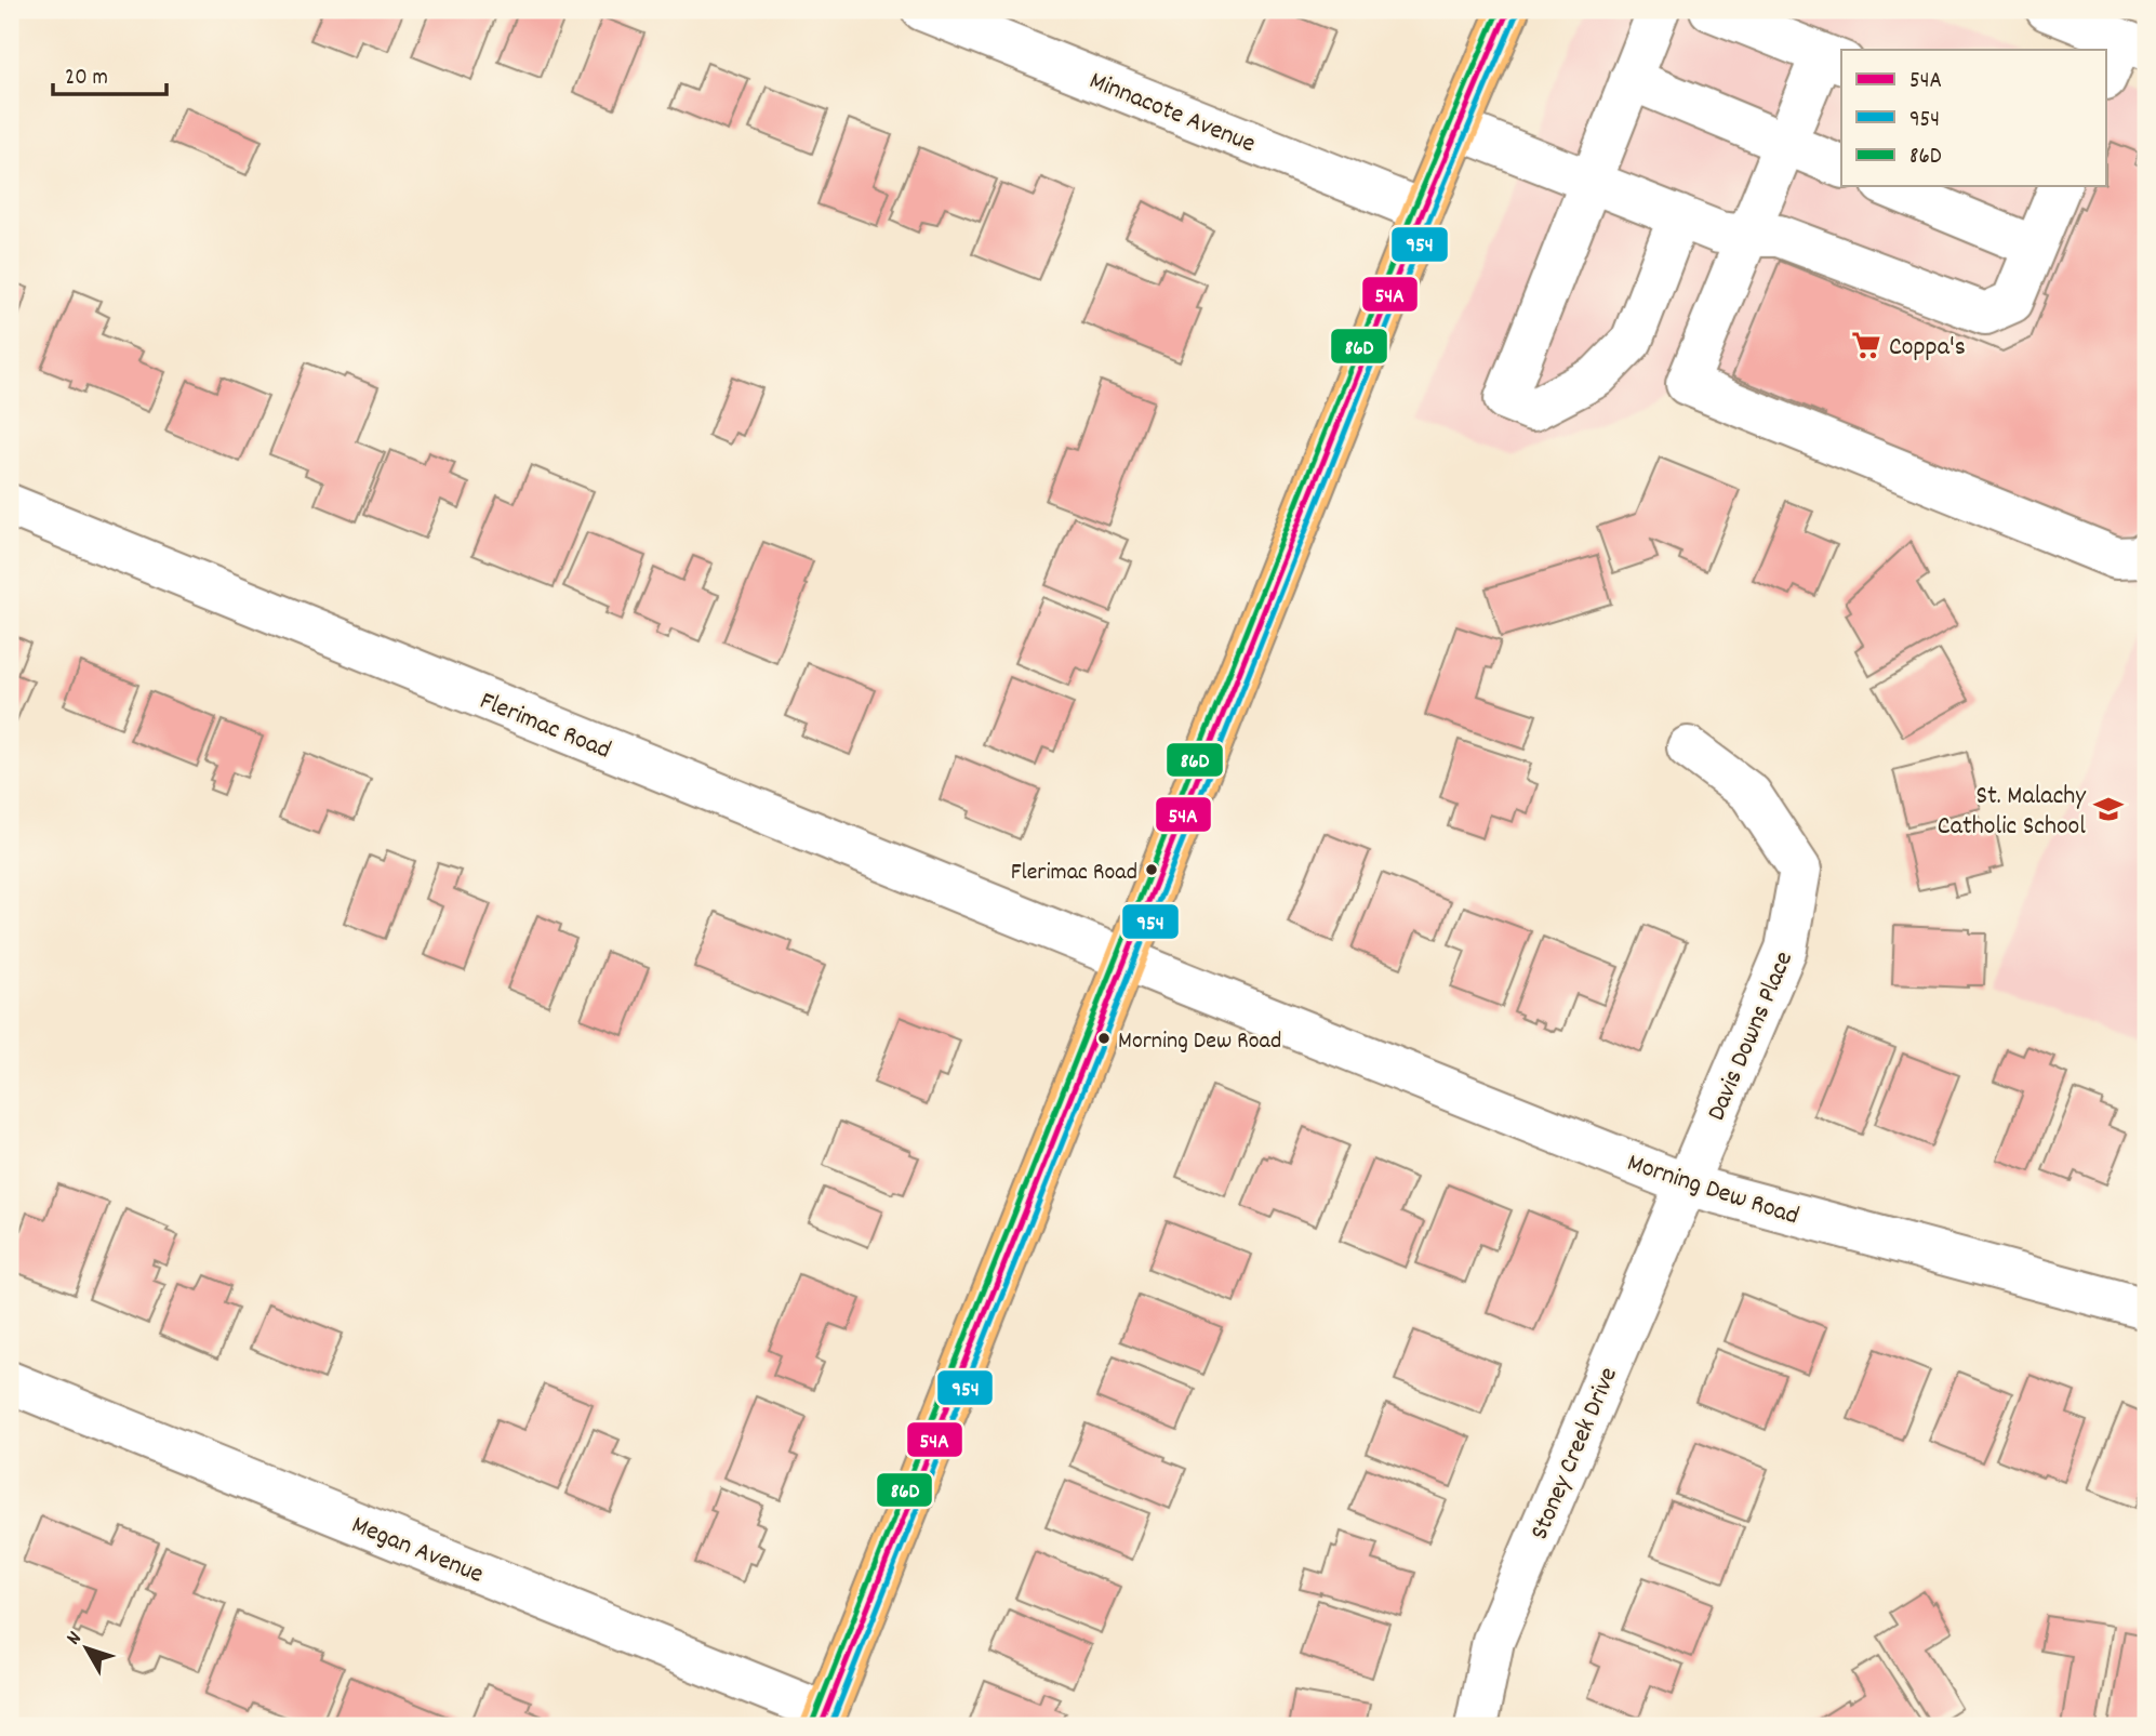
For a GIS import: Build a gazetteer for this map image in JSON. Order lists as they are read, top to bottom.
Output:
{
  "streets": {
    "street": [
      "Minnacote Avenue",
      "Flerimac Road",
      "Davis Downs Place",
      "Morning Dew Road",
      "Stoney Creek Drive",
      "Megan Avenue"
    ]
  },
  "crossings": [
    ["Flerimac Road", "Morning Dew Road"],
    ["Davis Downs Place", "Morning Dew Road"],
    ["Davis Downs Place", "Stoney Creek Drive"],
    ["Morning Dew Road", "Stoney Creek Drive"]
  ],
  "places": {
    "supermarket": ["Coppa's"],
    "school or university": ["St. Malachy Catholic School"],
    "other": ["Flerimac Road", "Morning Dew Road"]
  },
  "lines": ["transit line 54A", "transit line 86D", "transit line 954"],
  "legend": ["54A", "954", "86D"],
  "scale_bar": "20 m",
  "north": "top left"
}
